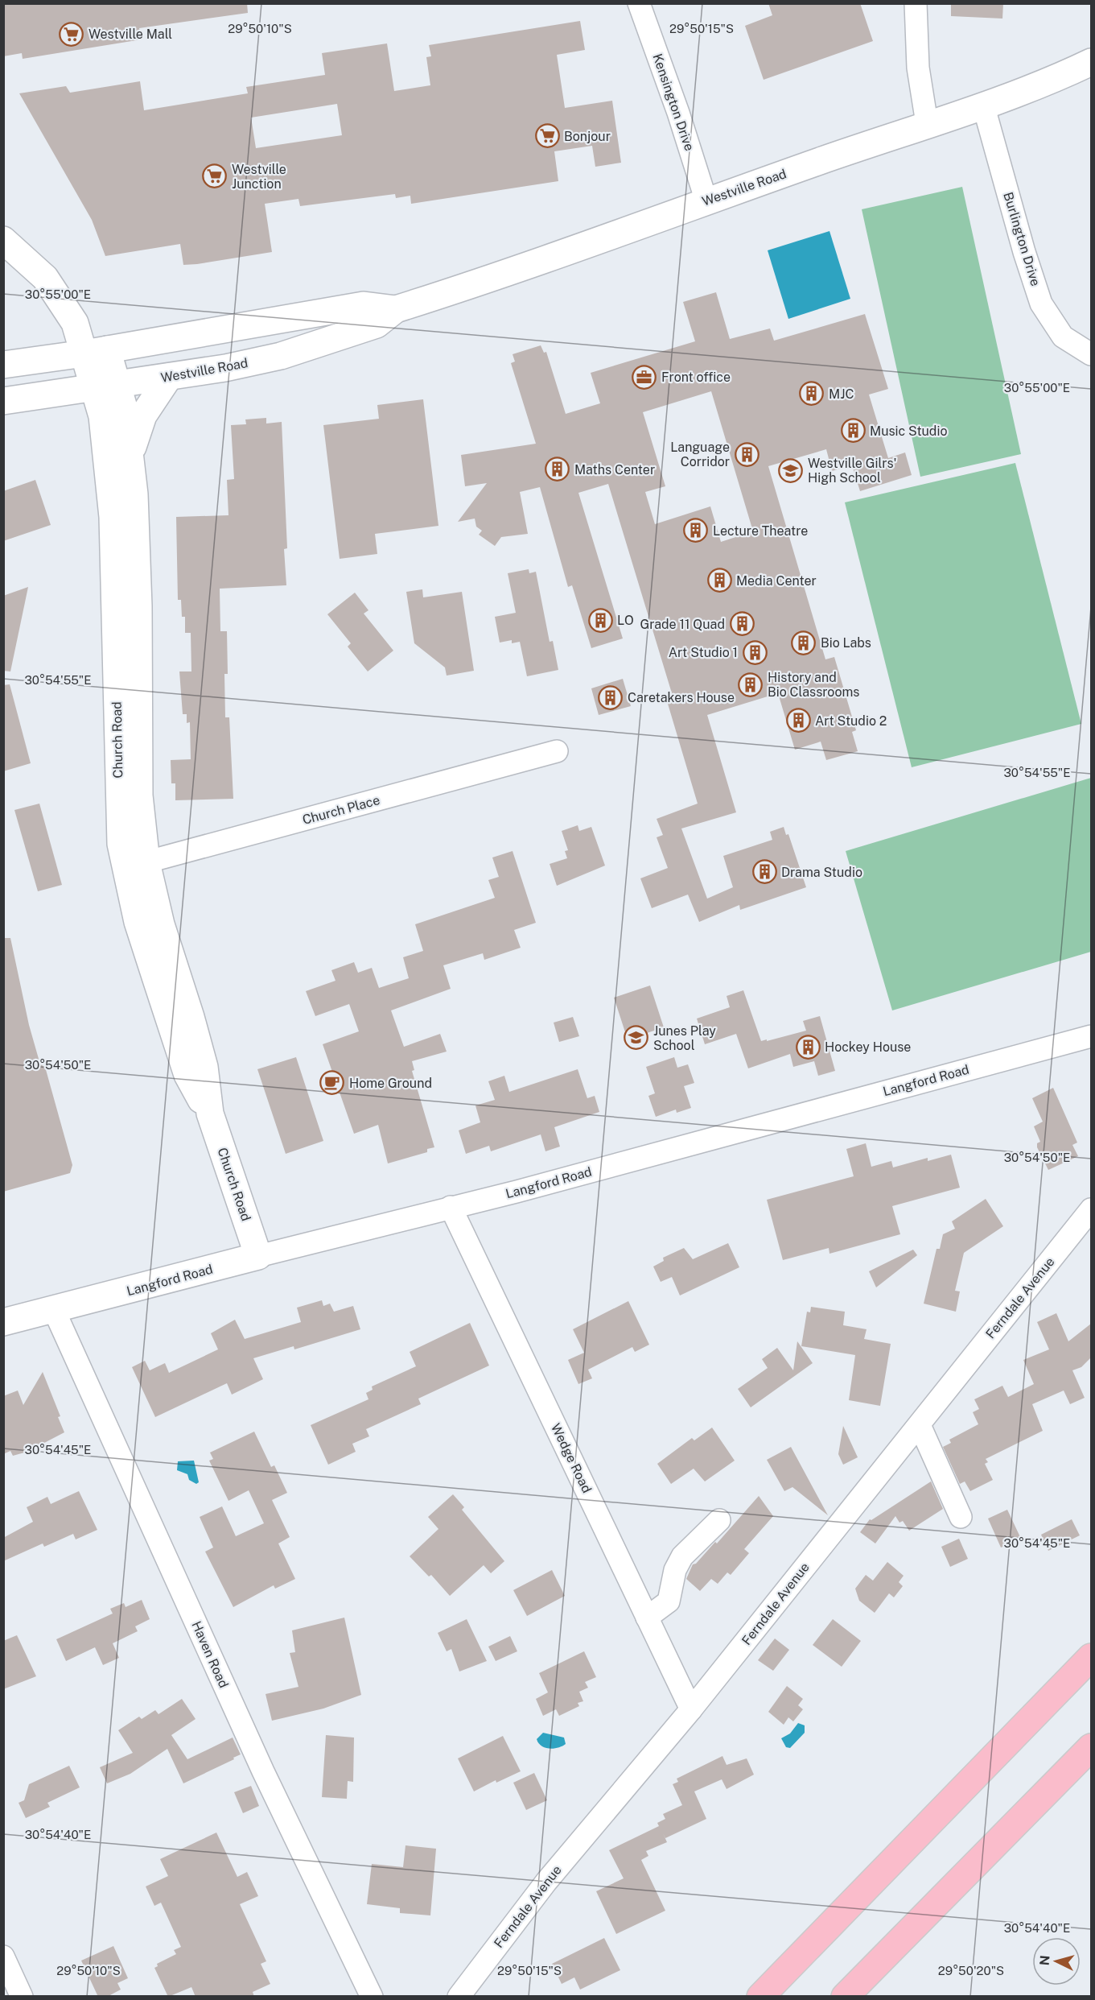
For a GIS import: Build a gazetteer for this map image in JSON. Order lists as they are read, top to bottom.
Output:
{
  "streets": {
    "street": [
      "Kensington Drive",
      "Westville Road",
      "Burlington Drive",
      "Church Road",
      "Church Place",
      "Langford Road",
      "Ferndale Avenue",
      "Wedge Road",
      "Haven Road"
    ]
  },
  "crossings": [
    ["Kensington Drive", "Westville Road"],
    ["Westville Road", "Burlington Drive"],
    ["Westville Road", "Church Road"],
    ["Church Road", "Church Place"],
    ["Church Road", "Langford Road"],
    ["Langford Road", "Wedge Road"],
    ["Langford Road", "Haven Road"],
    ["Ferndale Avenue", "Wedge Road"]
  ],
  "places": {
    "supermarket": ["Westville Mall", "Bonjour", "Westville Junction"],
    "office": ["Front office"],
    "building": [
      "MJC",
      "Music Studio",
      "Language Corridor",
      "Maths Center",
      "Lecture Theatre",
      "Media Center",
      "LO",
      "Grade 11 Quad",
      "Bio Labs",
      "Art Studio 1",
      "History and Bio Classrooms",
      "Caretakers House",
      "Art Studio 2",
      "Drama Studio",
      "Hockey House"
    ],
    "school or university": ["Westville Gilrs' High School", "Junes Play School"],
    "cafe": ["Home Ground"]
  },
  "north": "left",
  "coordinates": [
    "29°50'10\"S",
    "29°50'15\"S",
    "30°55'00\"E",
    "30°54'55\"E",
    "30°54'50\"E",
    "30°54'45\"E",
    "30°54'40\"E",
    "29°50'20\"S"
  ]
}
